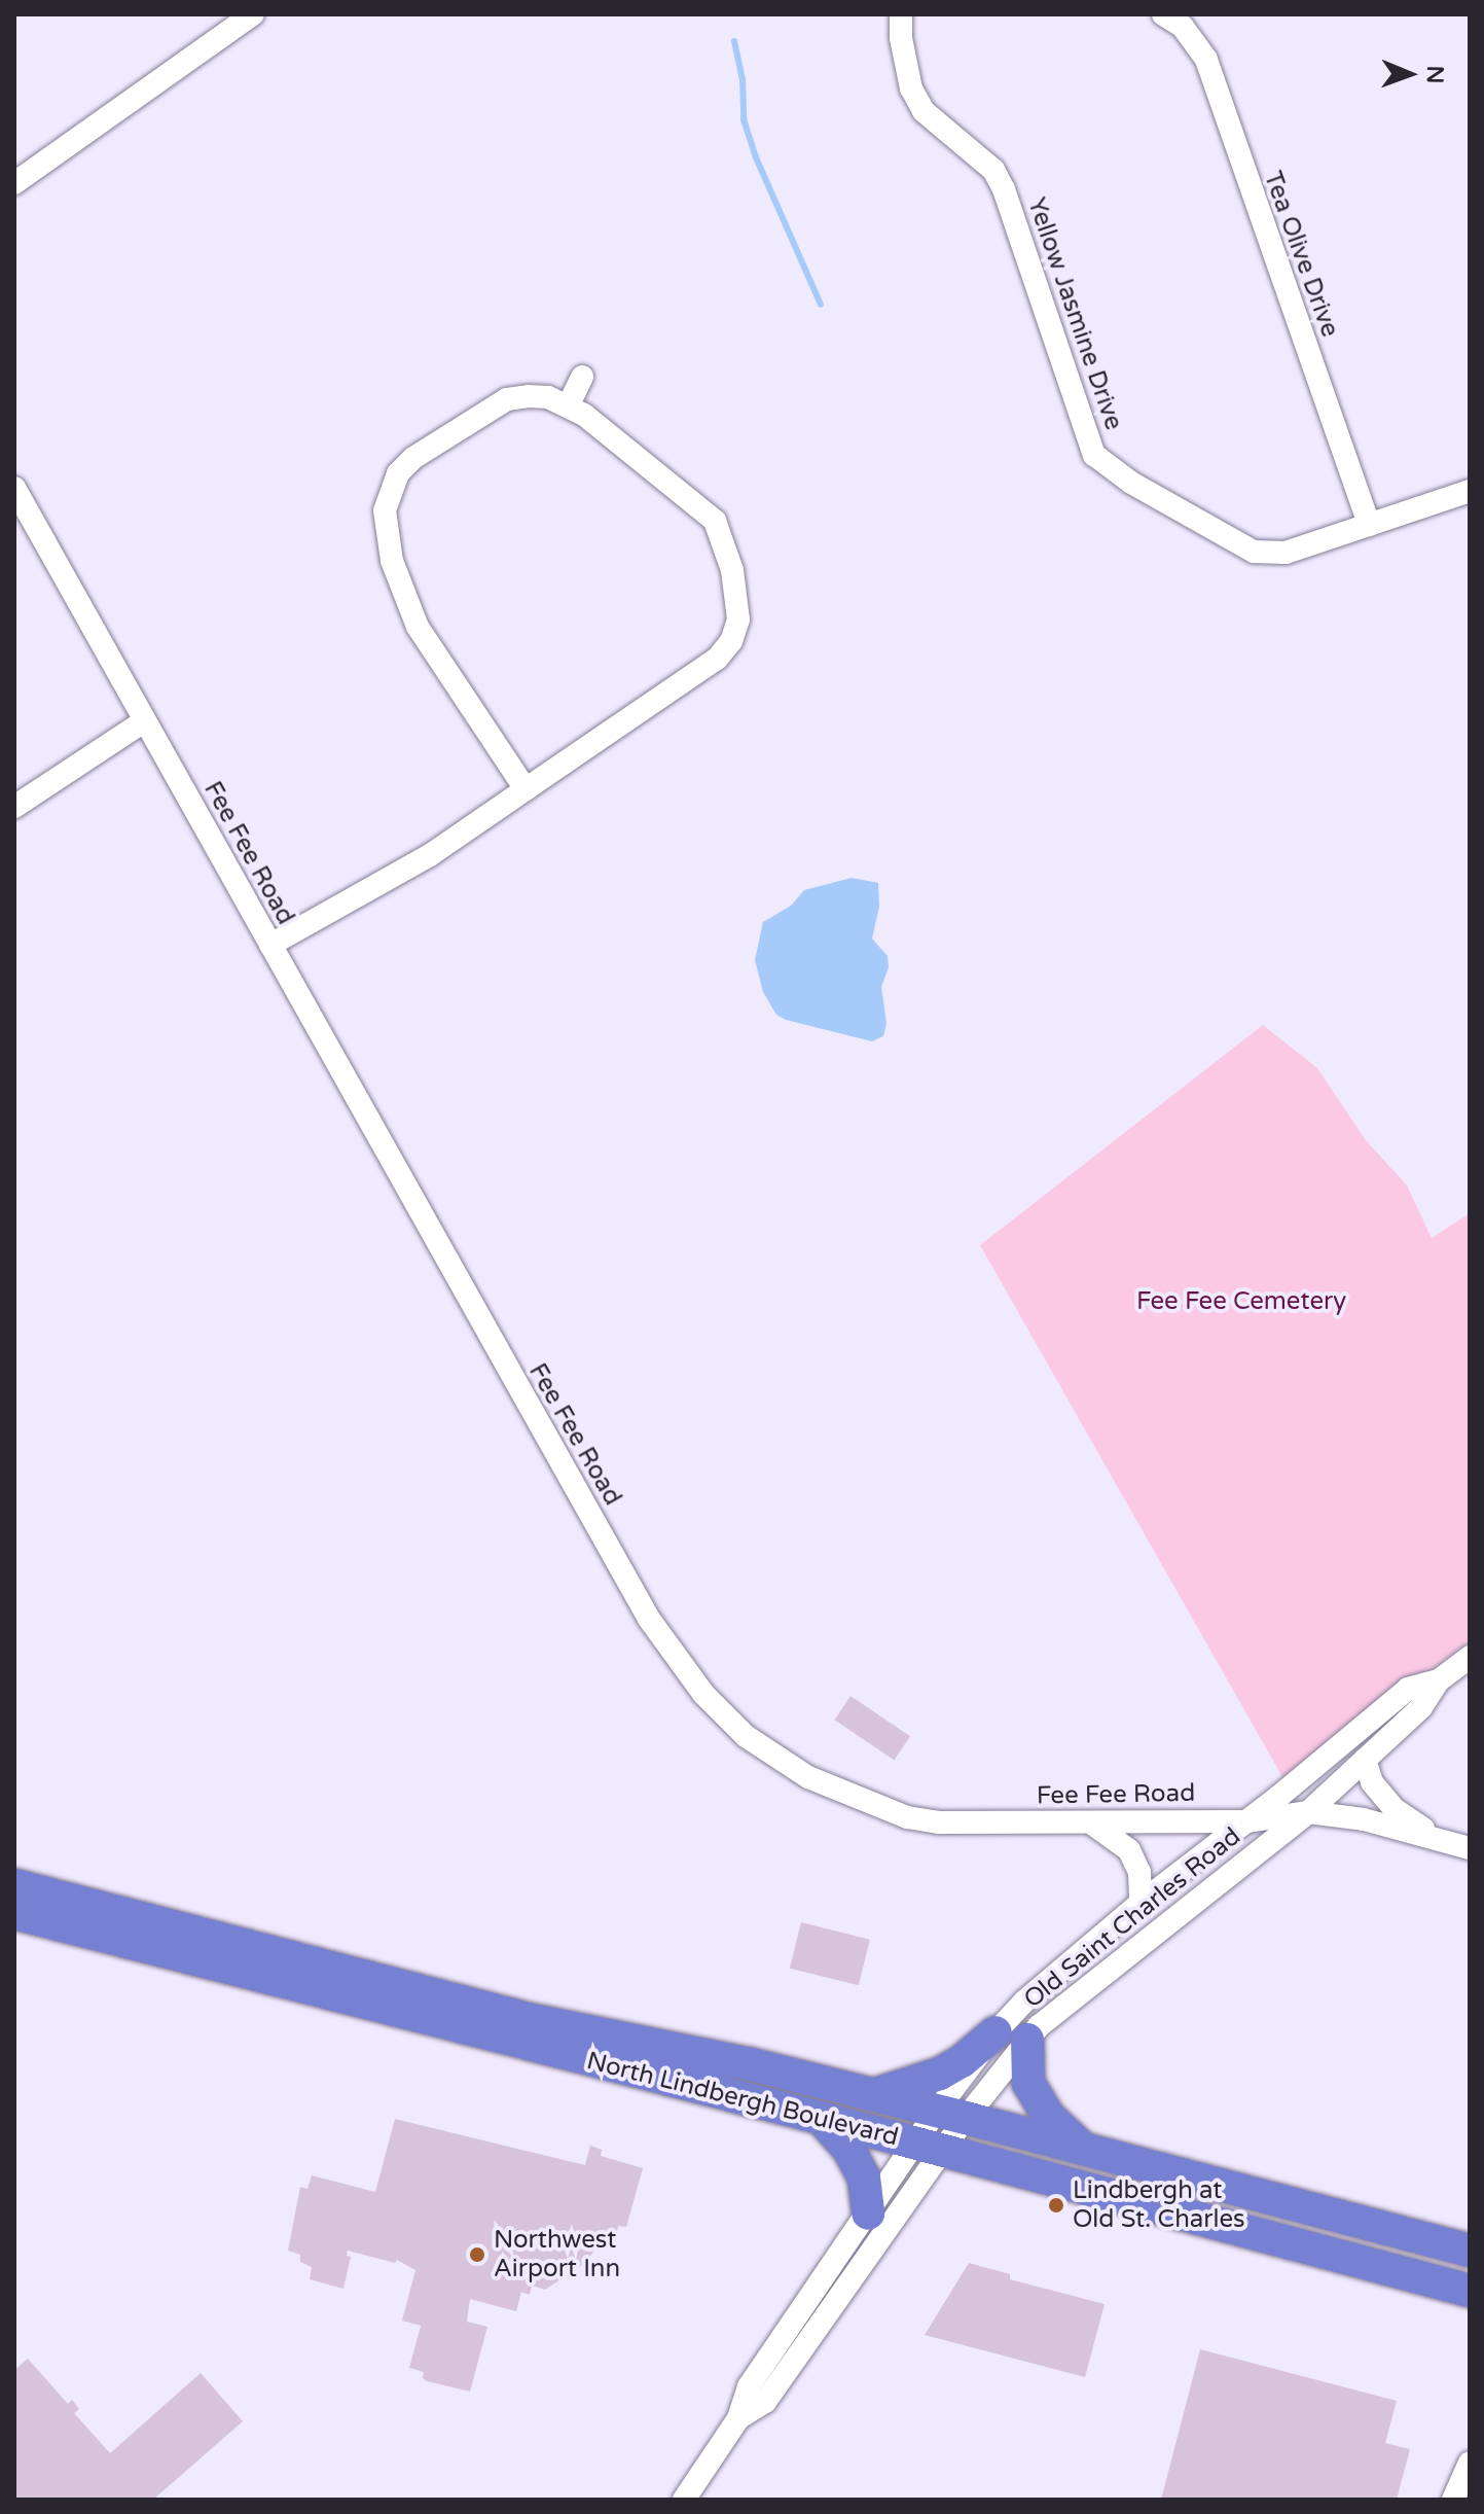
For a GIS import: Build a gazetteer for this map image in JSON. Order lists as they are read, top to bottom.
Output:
{
  "streets": {
    "highway": ["North Lindbergh Boulevard"],
    "street": [
      "Tea Olive Drive",
      "Yellow Jasmine Drive",
      "Fee Fee Road",
      "Old Saint Charles Road"
    ]
  },
  "crossings": [
    ["Tea Olive Drive", "Yellow Jasmine Drive"],
    ["Fee Fee Road", "Old Saint Charles Road"],
    ["Old Saint Charles Road", "North Lindbergh Boulevard"]
  ],
  "parks": ["Fee Fee Cemetery"],
  "places": ["Lindbergh at Old St. Charles", "Northwest Airport Inn"],
  "north": "right"
}
